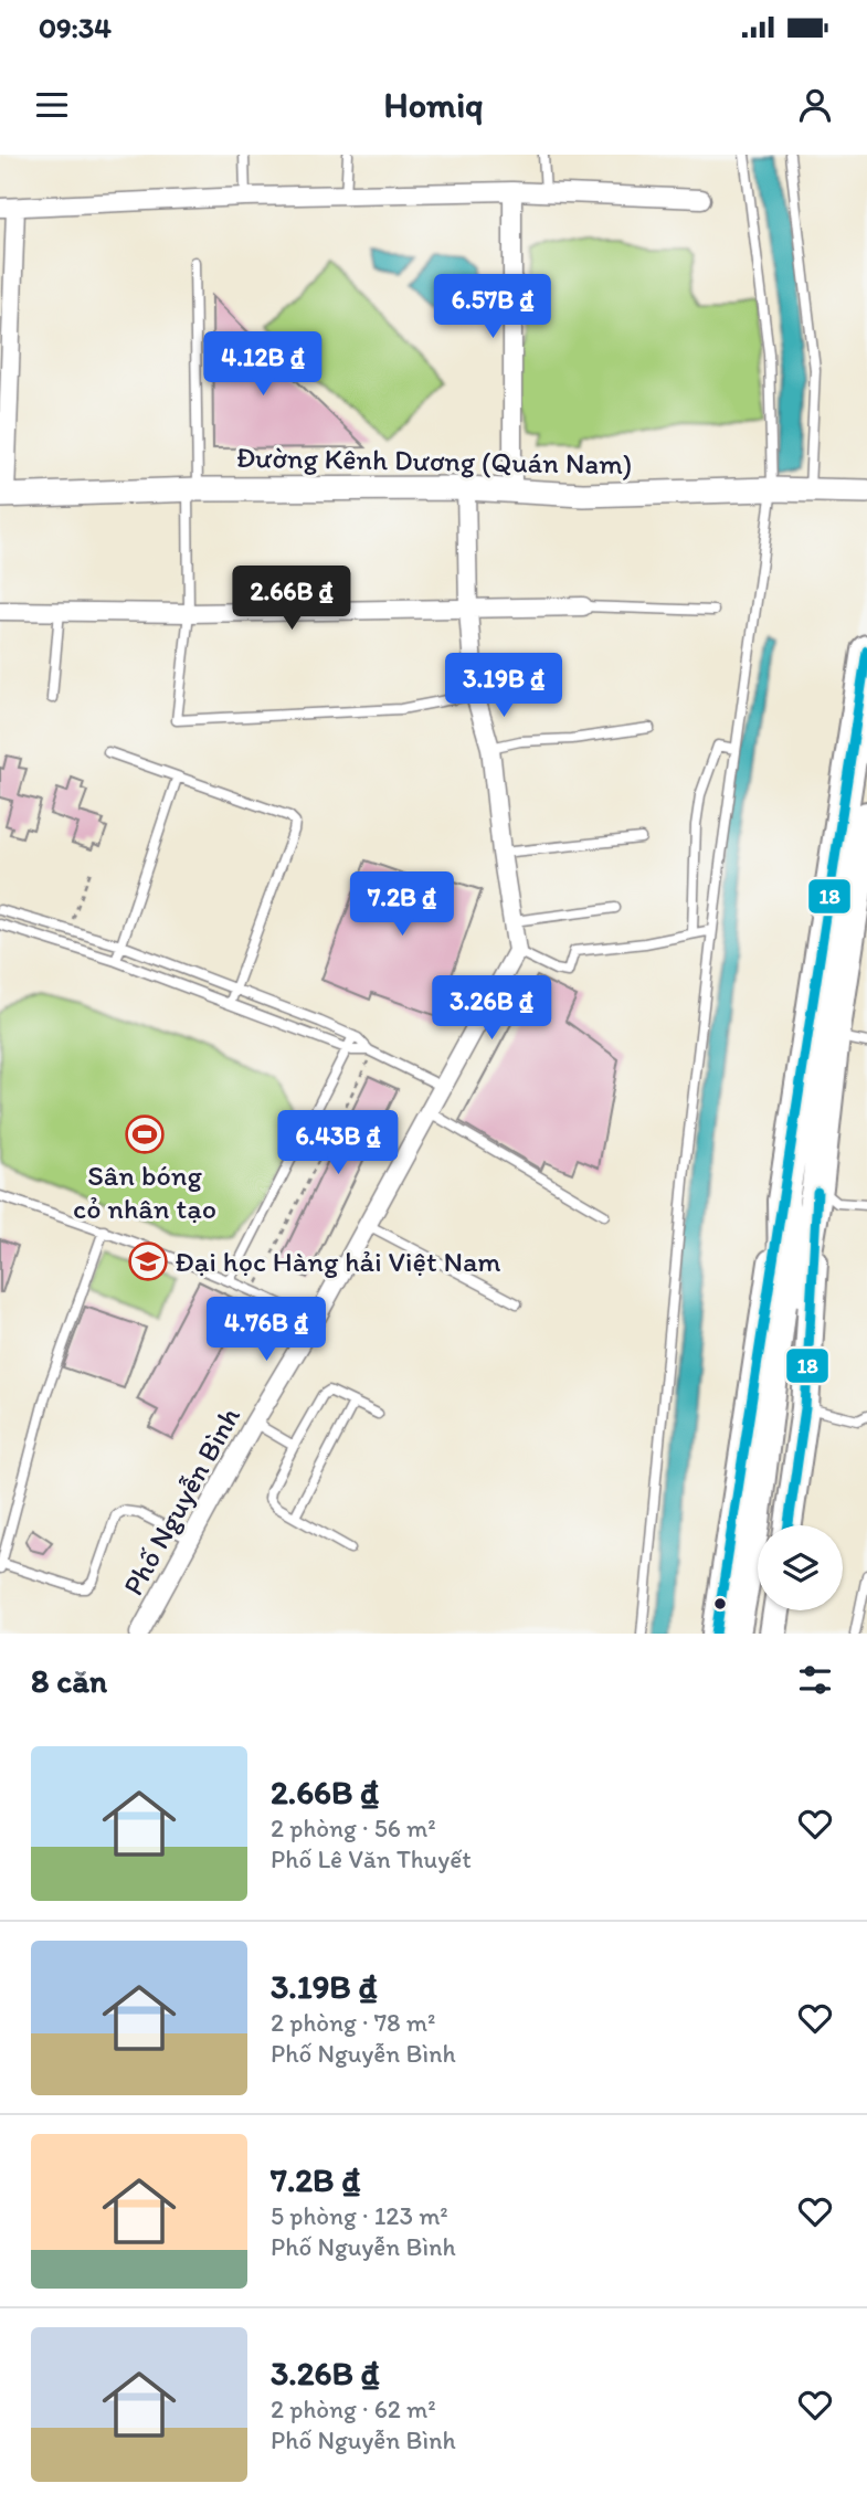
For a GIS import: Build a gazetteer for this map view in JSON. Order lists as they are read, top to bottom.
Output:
{
  "streets": {
    "street": ["Đường Kênh Dương (Quán Nam)", "Phố Nguyễn Bình"]
  },
  "places": {
    "sports": ["Sân bóng cỏ nhân tạo"],
    "school or university": ["Đại học Hàng hải Việt Nam"]
  },
  "lines": ["transit line 18"],
  "page": {
    "status": "09:34",
    "header": "Homiq",
    "price": [
      "6.57B ₫",
      "4.12B ₫",
      "2.66B ₫",
      "3.19B ₫",
      "7.2B ₫",
      "3.26B ₫",
      "6.43B ₫",
      "4.76B ₫"
    ],
    "heading": "8 căn",
    "list": [
      {
        "name": "2.66B ₫",
        "note": "2 phòng · 56 m² · Phố Lê Văn Thuyết"
      },
      {
        "name": "3.19B ₫",
        "note": "2 phòng · 78 m² · Phố Nguyễn Bình"
      },
      {
        "name": "7.2B ₫",
        "note": "5 phòng · 123 m² · Phố Nguyễn Bình"
      },
      {
        "name": "3.26B ₫",
        "note": "2 phòng · 62 m² · Phố Nguyễn Bình"
      }
    ]
  }
}
